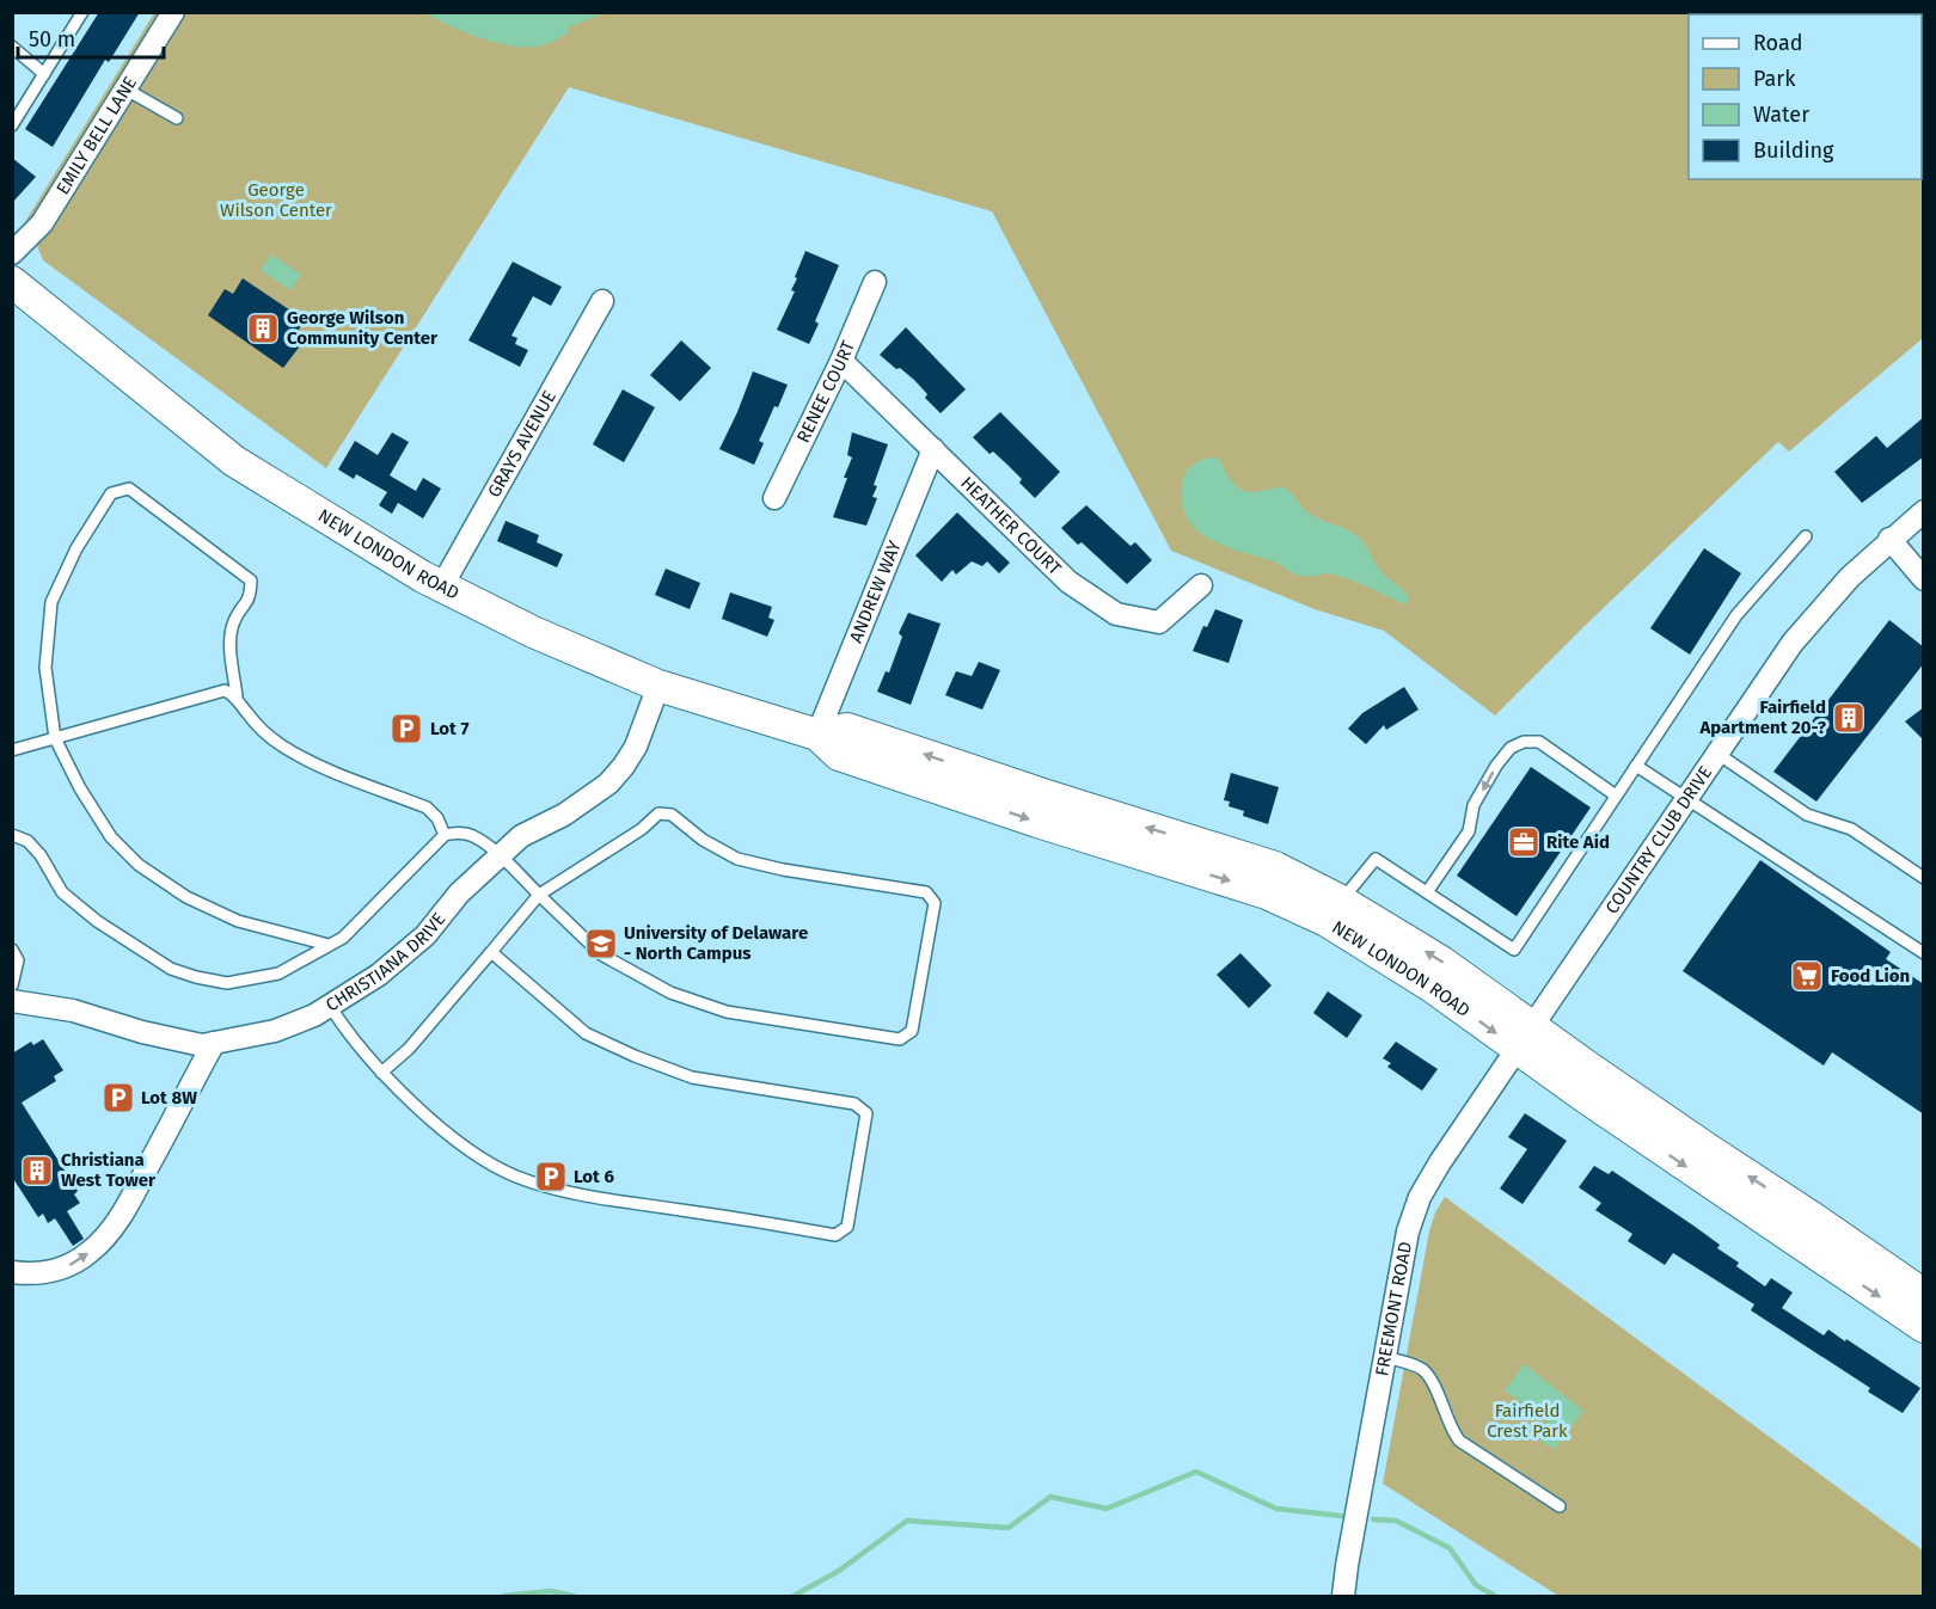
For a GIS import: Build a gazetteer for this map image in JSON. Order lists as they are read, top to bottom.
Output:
{
  "streets": {
    "main road": ["NEW LONDON ROAD"],
    "street": [
      "EMILY BELL LANE",
      "RENEE COURT",
      "GRAYS AVENUE",
      "HEATHER COURT",
      "ANDREW WAY",
      "COUNTRY CLUB DRIVE",
      "CHRISTIANA DRIVE",
      "FREEMONT ROAD"
    ]
  },
  "crossings": [
    ["RENEE COURT", "HEATHER COURT"],
    ["GRAYS AVENUE", "NEW LONDON ROAD"],
    ["HEATHER COURT", "ANDREW WAY"],
    ["NEW LONDON ROAD", "ANDREW WAY"],
    ["NEW LONDON ROAD", "COUNTRY CLUB DRIVE"],
    ["NEW LONDON ROAD", "CHRISTIANA DRIVE"],
    ["NEW LONDON ROAD", "FREEMONT ROAD"],
    ["COUNTRY CLUB DRIVE", "FREEMONT ROAD"]
  ],
  "parks": ["George Wilson Center", "Fairfield Crest Park"],
  "places": {
    "building": ["George Wilson Community Center", "Fairfield Apartment 20-?", "Christiana West Tower"],
    "parking": ["Lot 7", "Lot 8W", "Lot 6"],
    "office": ["Rite Aid"],
    "school or university": ["University of Delaware - North Campus"],
    "supermarket": ["Food Lion"]
  },
  "legend": [
    "Road",
    "Park",
    "Water",
    "Building"
  ],
  "scale_bar": "50 m"
}
